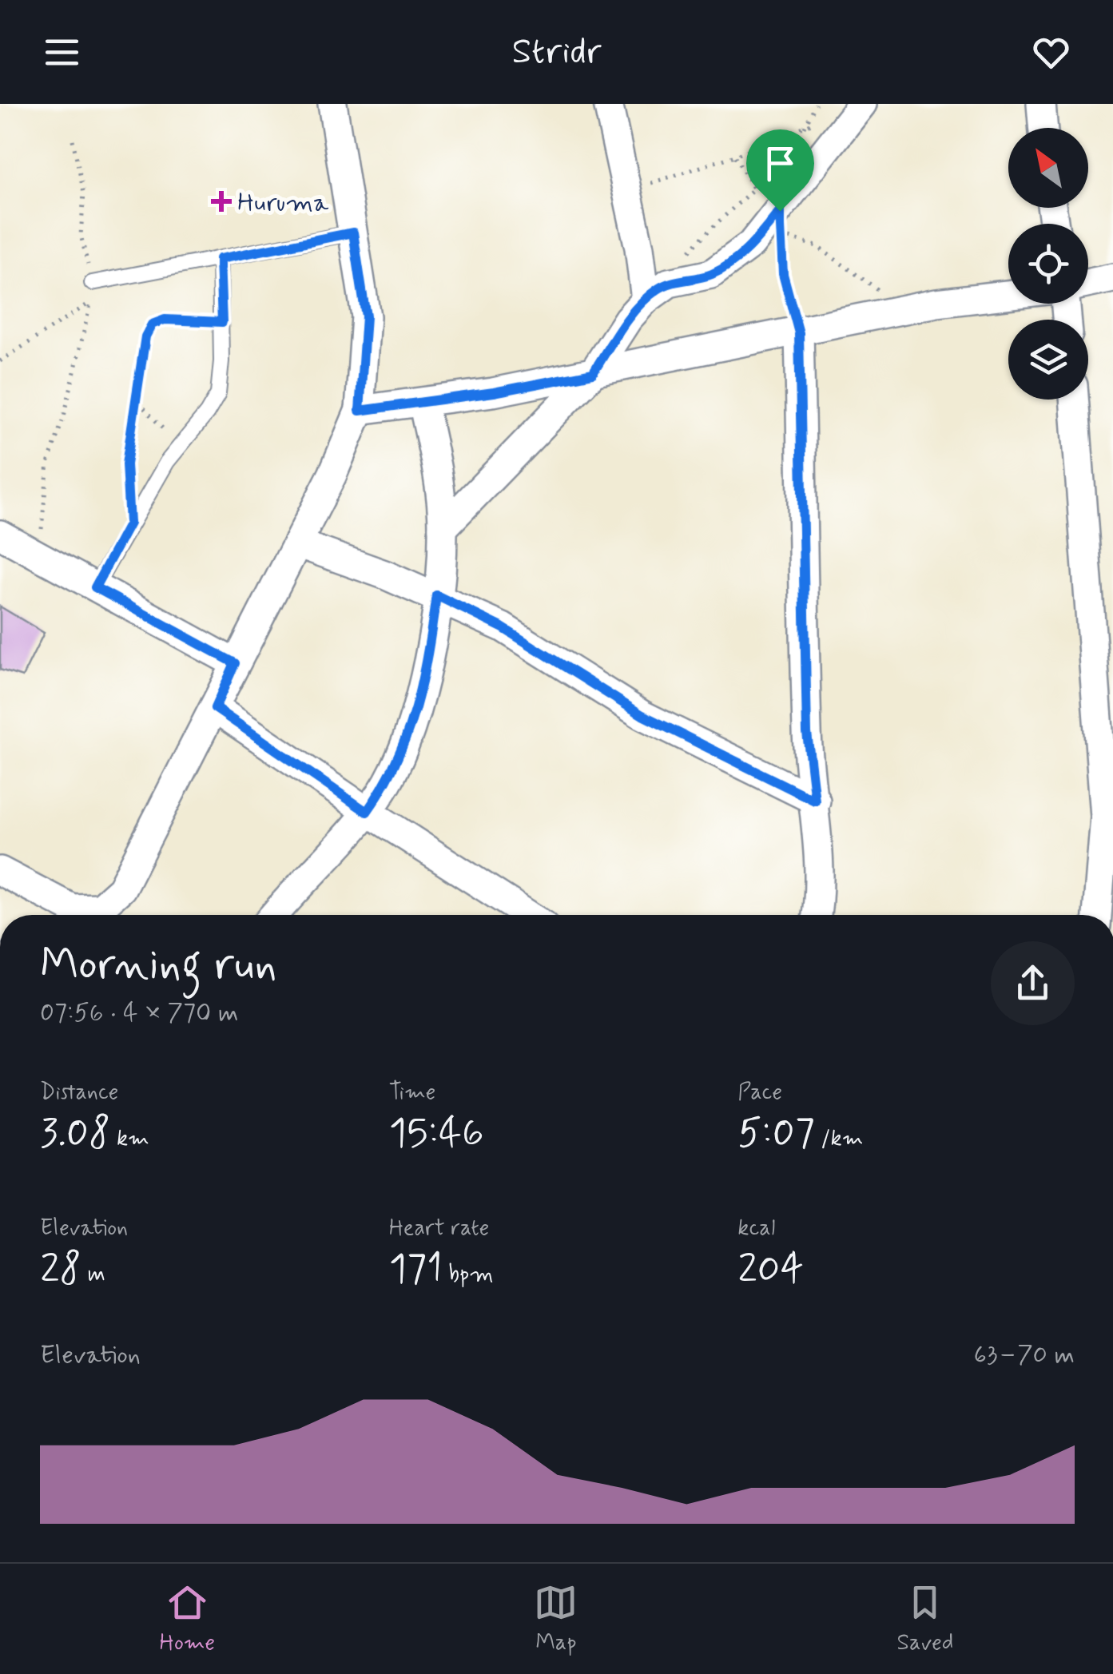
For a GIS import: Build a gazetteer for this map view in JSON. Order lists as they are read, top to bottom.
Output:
{
  "places": {
    "health": ["Huruma"]
  },
  "north": "top left",
  "page": {
    "header": "Stridr",
    "heading": ["Morning run", "07:56 · 4 × 770 m"],
    "stats": [
      ["Distance", "3.08 km"],
      ["Time", "15:46"],
      ["Pace", "5:07 /km"],
      ["Elevation", "28 m"],
      ["Heart rate", "171 bpm"],
      ["kcal", "204"]
    ],
    "chart": ["Elevation", "63–70 m"],
    "tabs": ["Home", "Map", "Saved"]
  }
}
